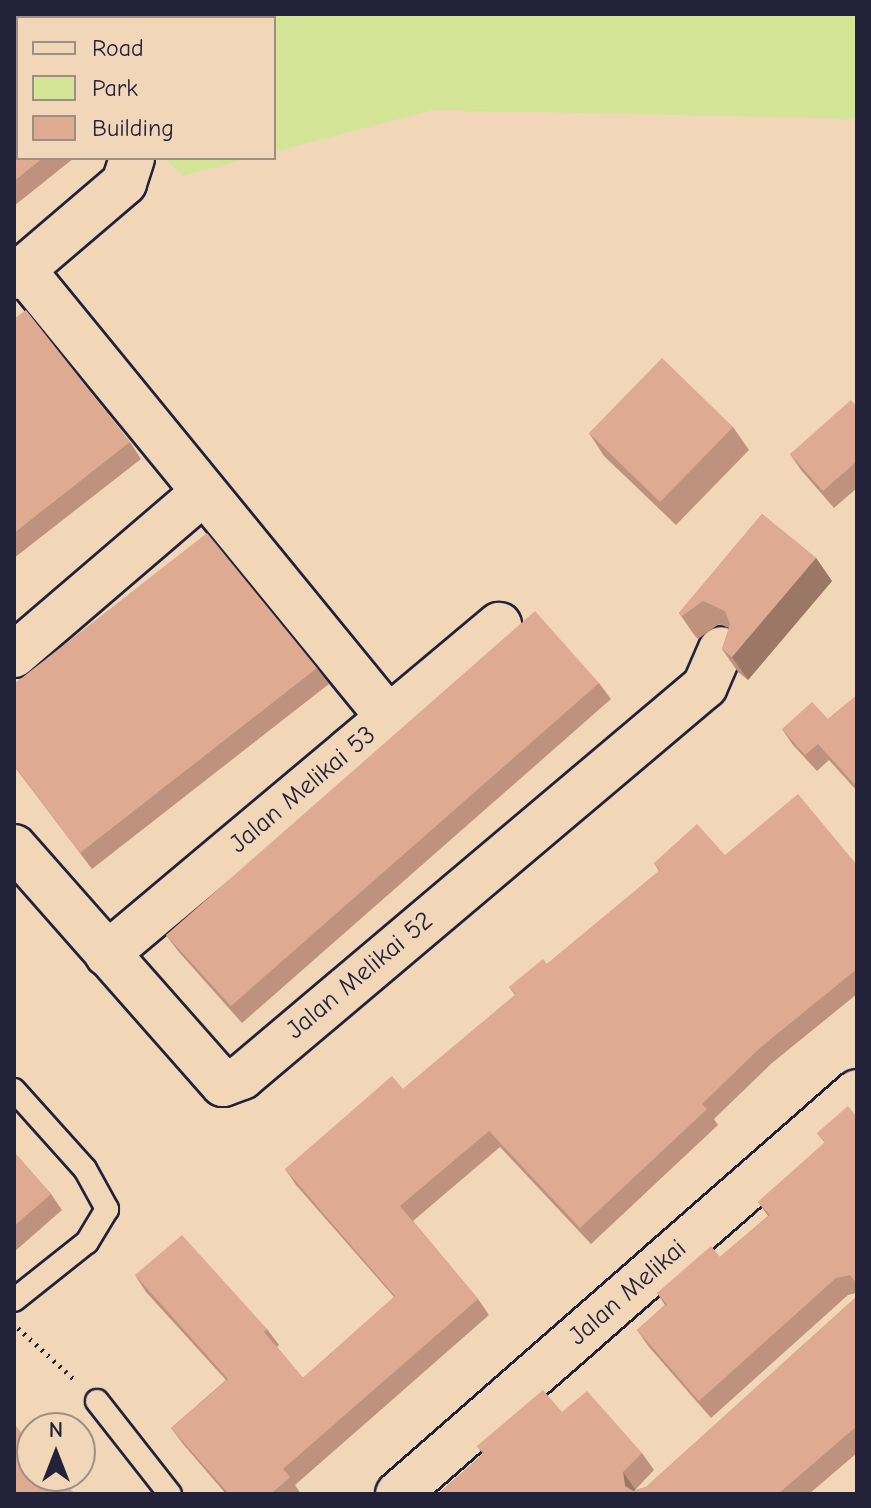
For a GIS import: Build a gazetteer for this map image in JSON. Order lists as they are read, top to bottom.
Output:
{
  "streets": {
    "street": ["Jalan Melikai 53", "Jalan Melikai 52", "Jalan Melikai"]
  },
  "crossings": [
    ["Jalan Melikai 53", "Jalan Melikai 52"]
  ],
  "legend": ["Road", "Park", "Building"],
  "north": "top"
}
